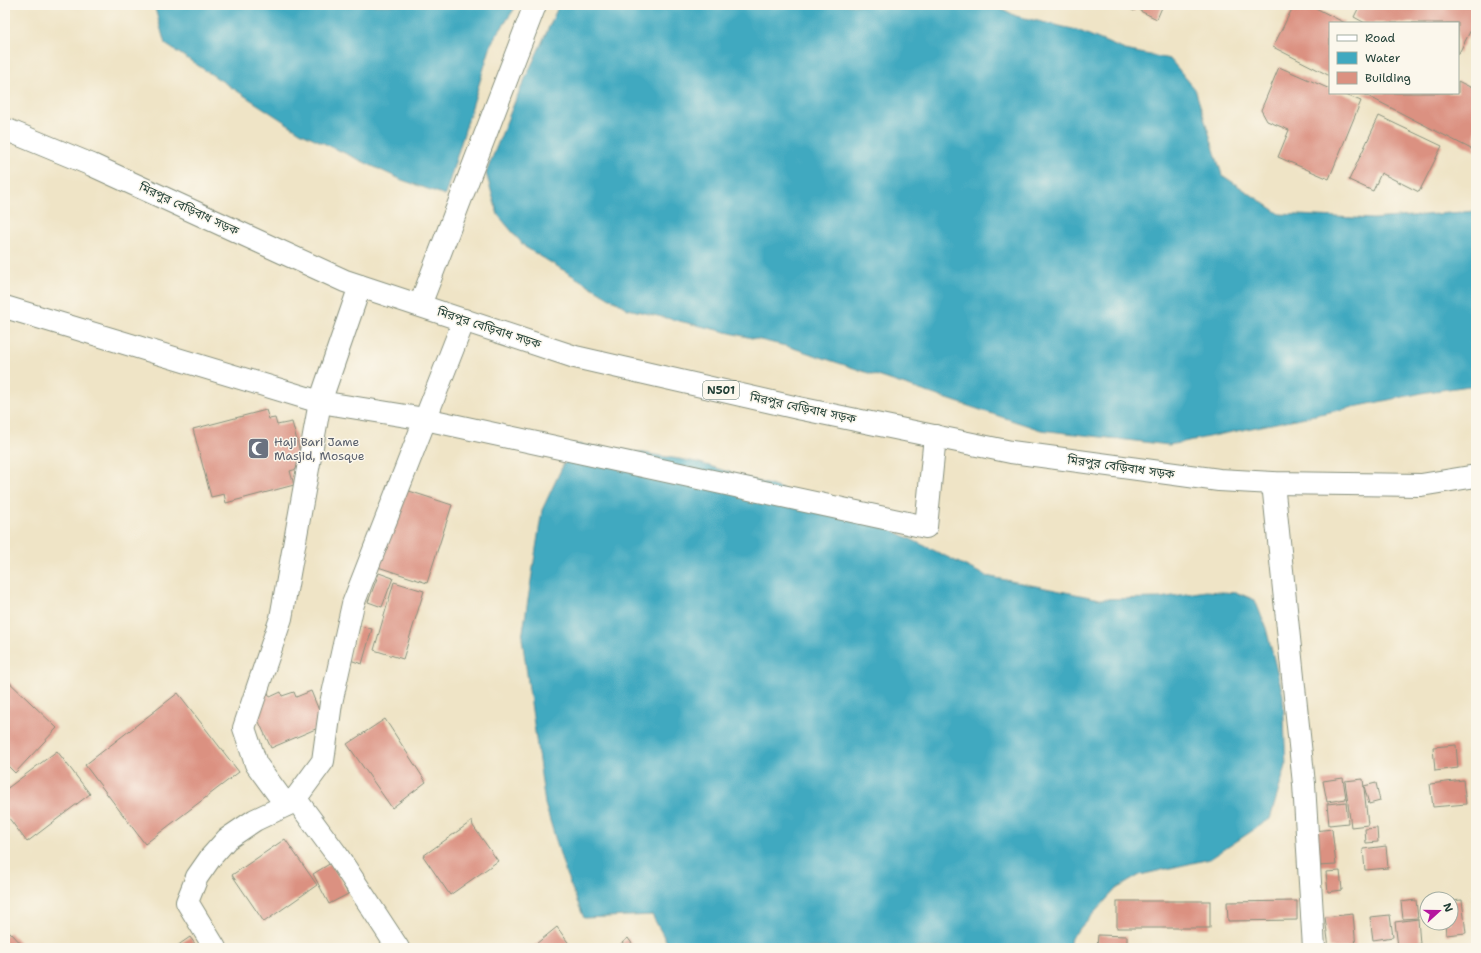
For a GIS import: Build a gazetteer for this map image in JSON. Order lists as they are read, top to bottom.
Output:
{
  "streets": {
    "main road": ["মিরপুর বেড়িবাধ সড়ক", "N501"]
  },
  "places": {
    "mosque": ["Haji Bari Jame Masjid, Mosque"]
  },
  "legend": ["Road", "Water", "Building"],
  "north": "right"
}
